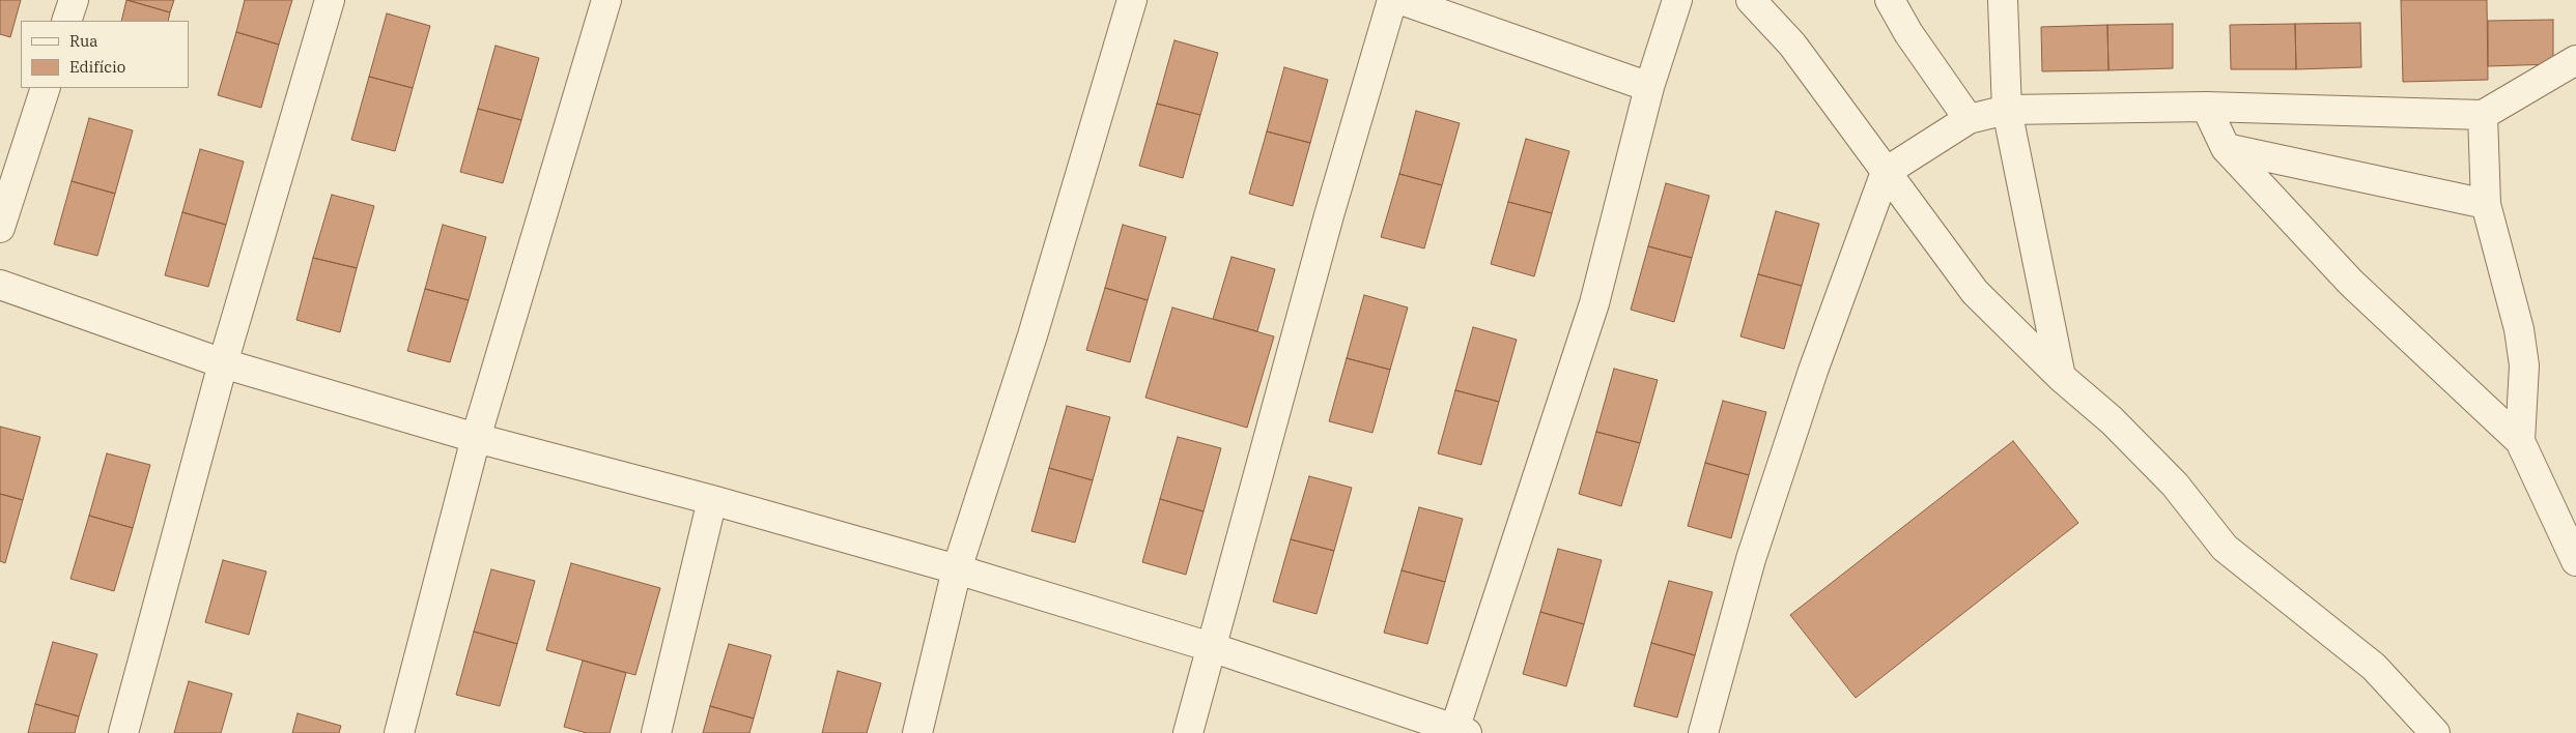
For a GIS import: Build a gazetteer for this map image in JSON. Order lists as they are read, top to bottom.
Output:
{
  "legend": ["Rua", "Edifício"]
}
